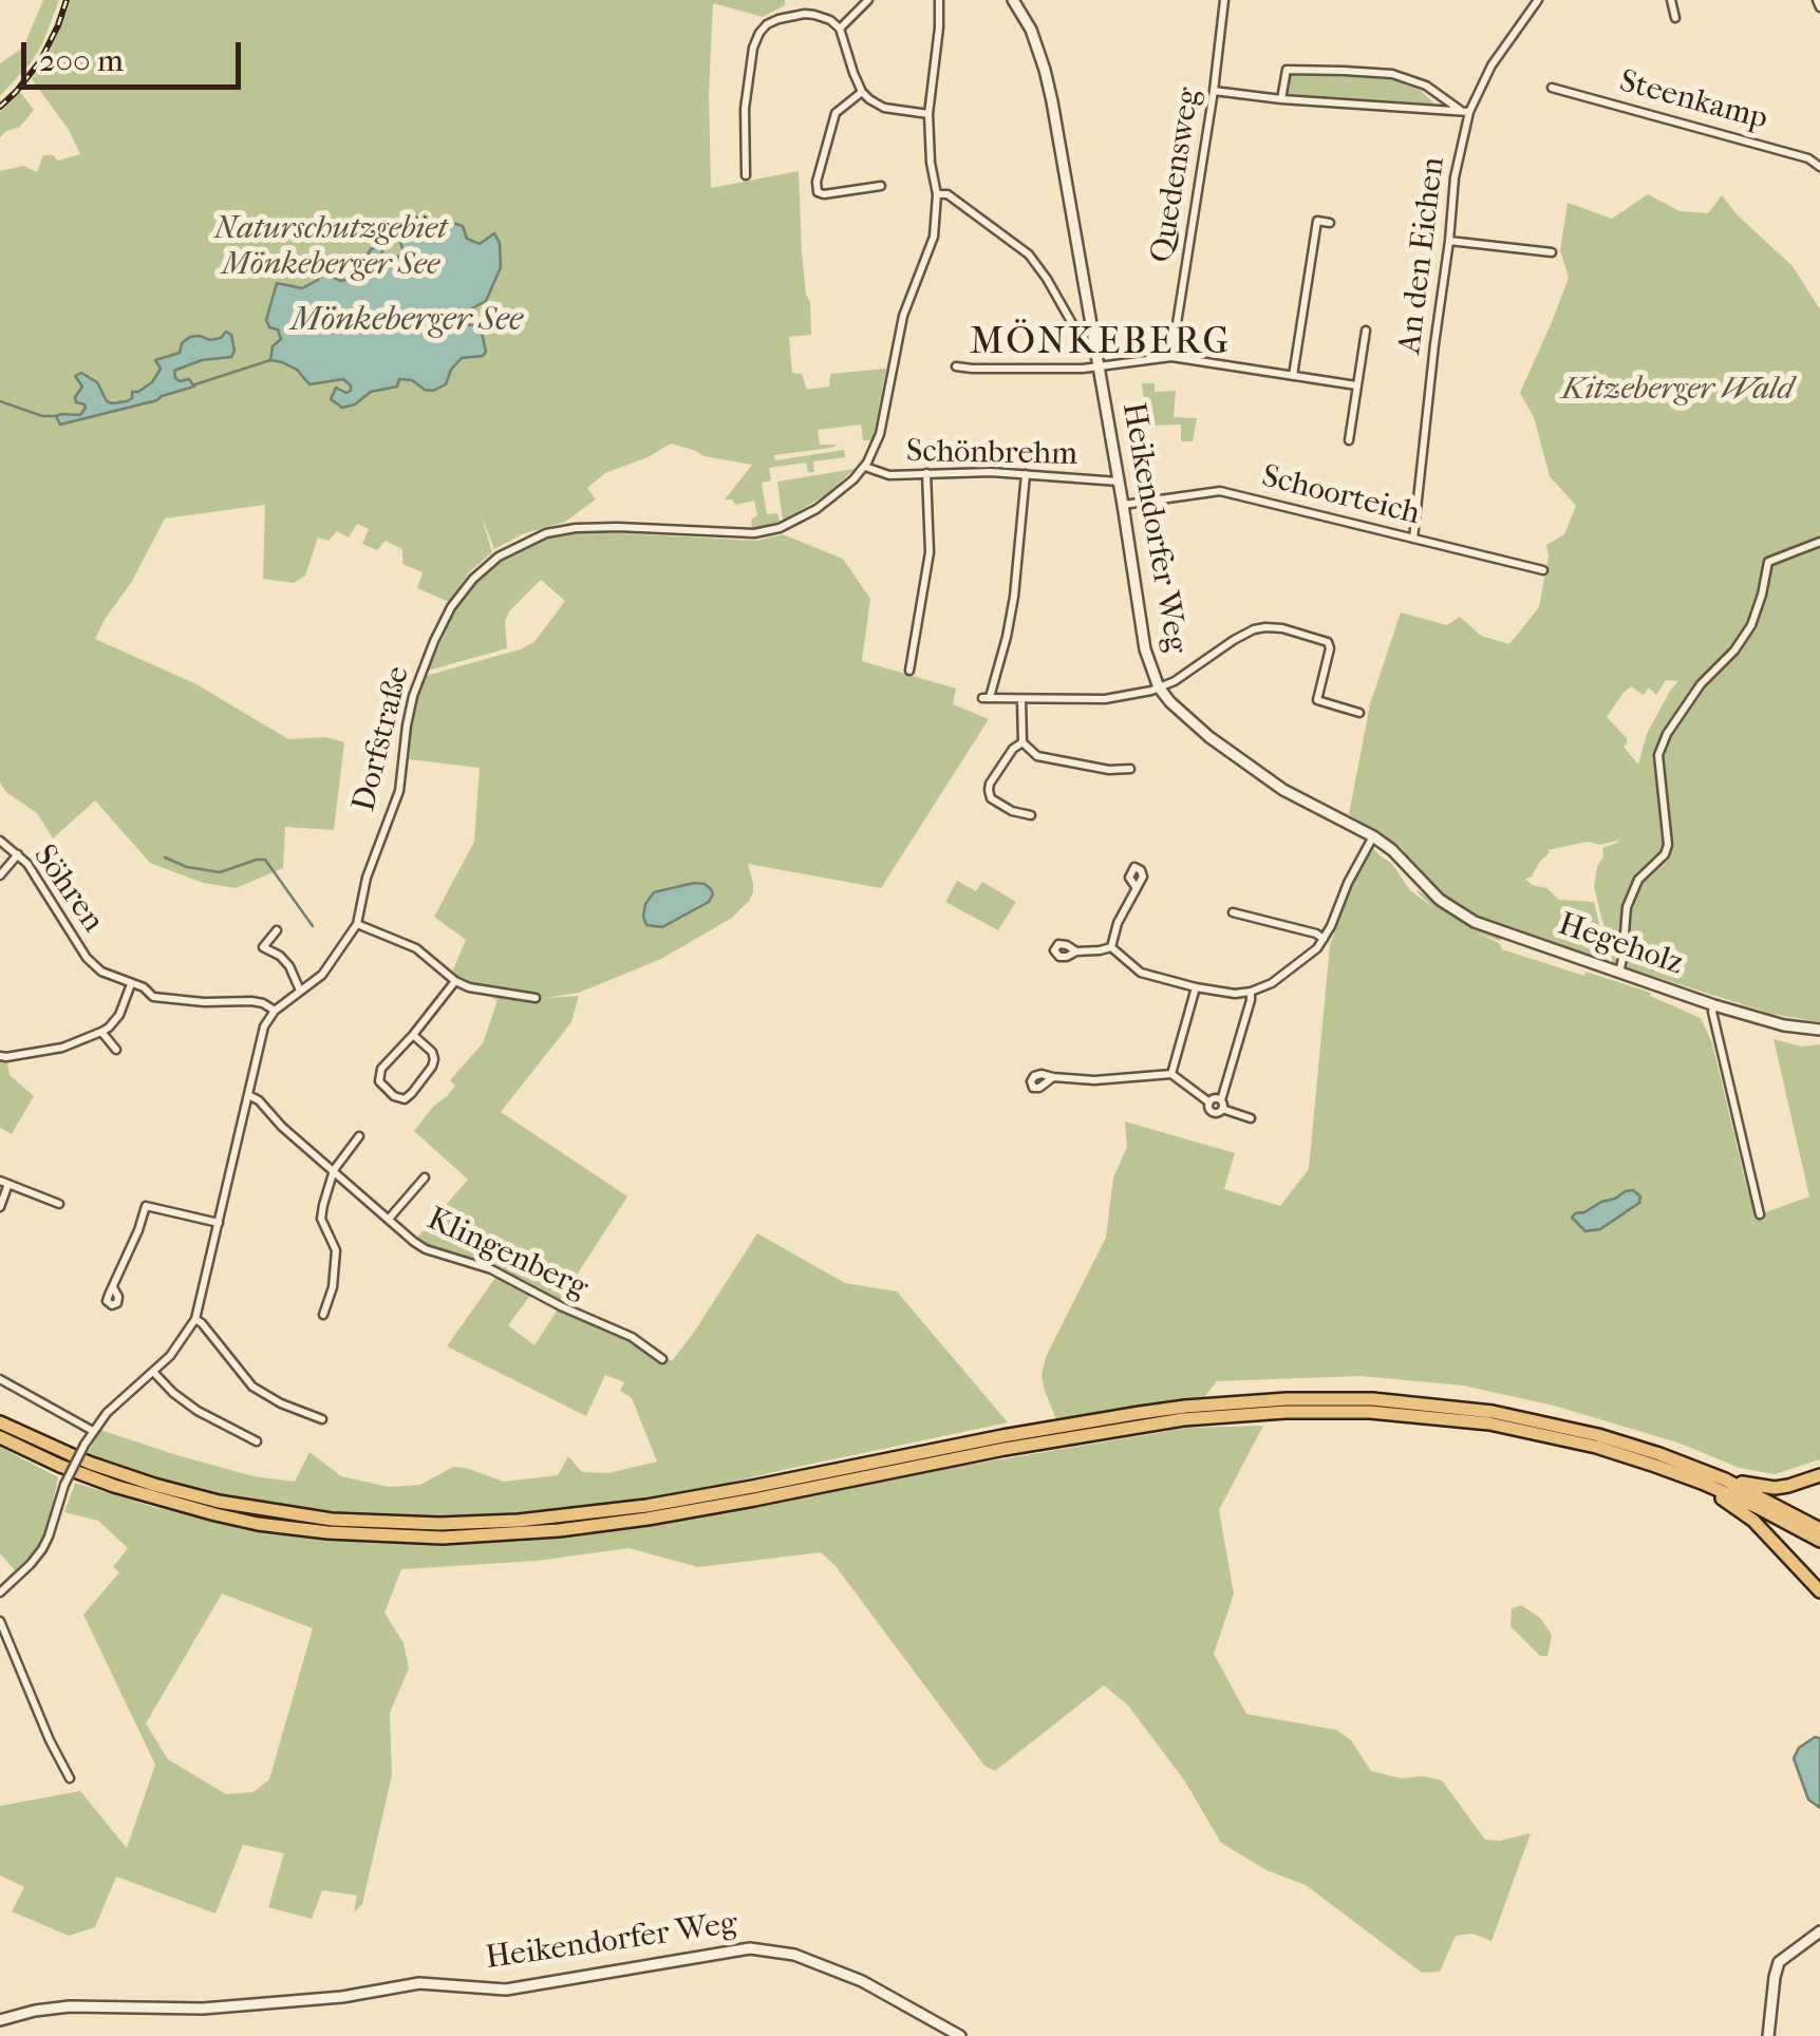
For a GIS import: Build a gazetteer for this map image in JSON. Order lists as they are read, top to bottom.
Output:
{
  "streets": {
    "street": [
      "Steenkamp",
      "Quedensweg",
      "An den Eichen",
      "Schönbrehm",
      "Schoorteich",
      "Heikendorfer Weg",
      "Dorfstraße",
      "Söhren",
      "Hegeholz",
      "Klingenberg"
    ]
  },
  "crossings": [
    ["An den Eichen", "Schoorteich"],
    ["Schönbrehm", "Heikendorfer Weg"],
    ["Schönbrehm", "Dorfstraße"],
    ["Schoorteich", "Heikendorfer Weg"],
    ["Heikendorfer Weg", "Hegeholz"],
    ["Dorfstraße", "Söhren"]
  ],
  "districts": ["MÖNKEBERG"],
  "water": ["Mönkeberger See"],
  "parks": ["Naturschutzgebiet Mönkeberger See", "Kitzeberger Wald"],
  "scale_bar": "200 m"
}
